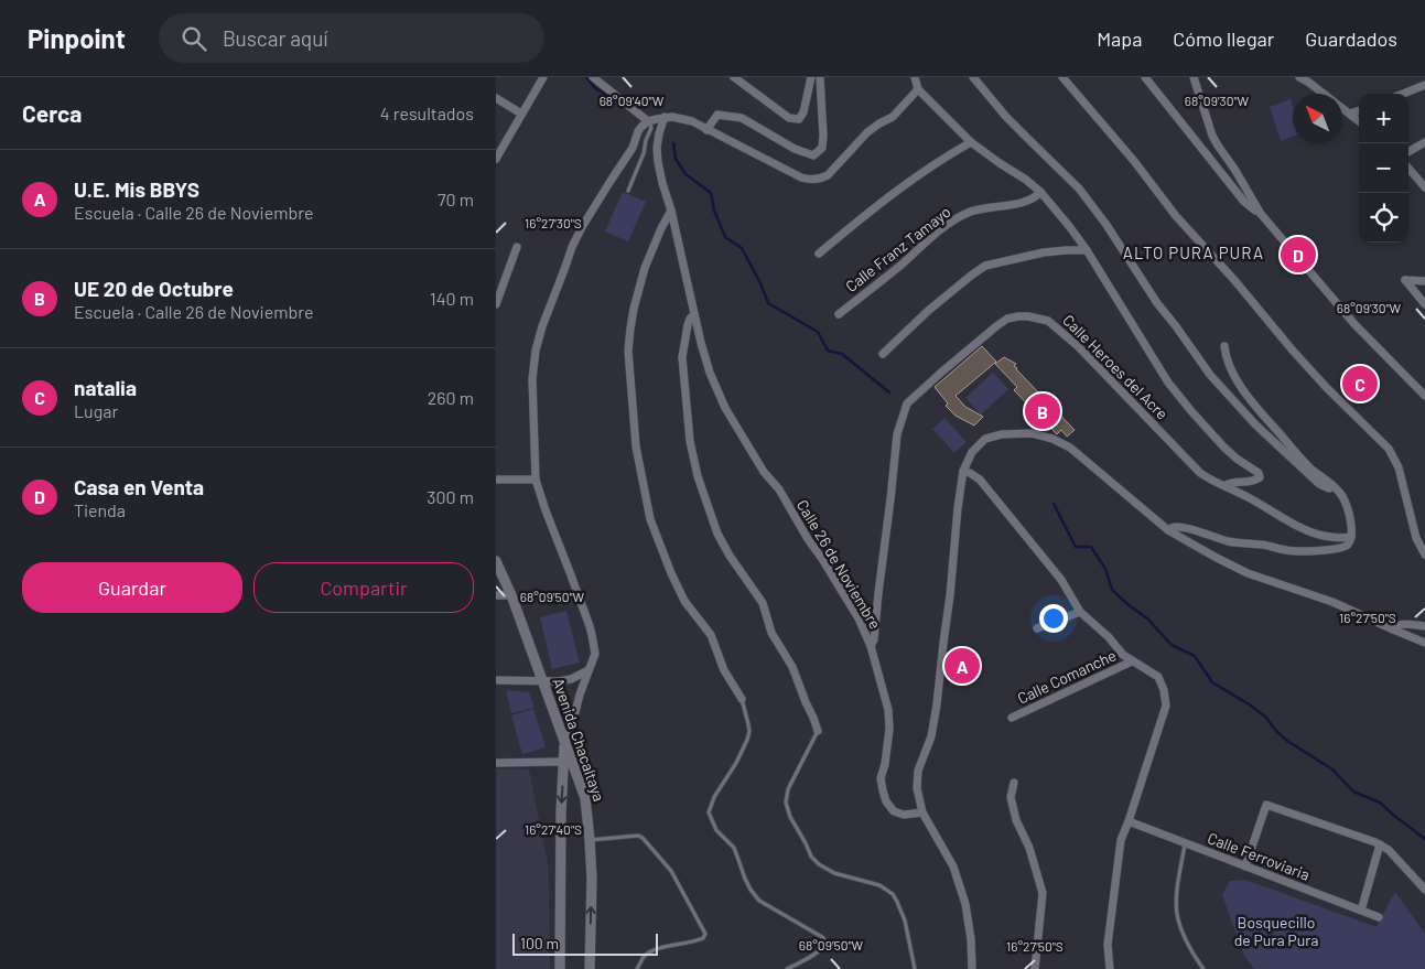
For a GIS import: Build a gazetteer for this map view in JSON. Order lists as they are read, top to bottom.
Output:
{
  "streets": {
    "street": [
      "Calle Franz Tamayo",
      "Calle Heroes del Acre",
      "Calle 26 de Noviembre",
      "Calle Comanche",
      "Avenida Chacaltaya",
      "Calle Ferroviaria"
    ]
  },
  "crossings": [
    ["Calle Heroes del Acre", "Calle 26 de Noviembre"]
  ],
  "districts": ["ALTO PURA PURA"],
  "parks": ["Bosquecillo de Pura Pura"],
  "scale_bar": "100 m",
  "north": "top left",
  "page": {
    "header": "Pinpoint",
    "search": "Buscar aquí",
    "nav": ["Mapa", "Cómo llegar", "Guardados"],
    "heading": ["Cerca", "4 resultados"],
    "map_buttons": ["+", "−"],
    "list": [
      {
        "mark": "A",
        "name": "U.E. Mis BBYS",
        "note": "Escuela · Calle 26 de Noviembre",
        "value": "70 m"
      },
      {
        "mark": "B",
        "name": "UE 20 de Octubre",
        "note": "Escuela · Calle 26 de Noviembre",
        "value": "140 m"
      },
      {
        "mark": "C",
        "name": "natalia",
        "note": "Lugar",
        "value": "260 m"
      },
      {
        "mark": "D",
        "name": "Casa en Venta",
        "note": "Tienda",
        "value": "300 m"
      }
    ],
    "pins": [
      "D",
      "C",
      "B",
      "A"
    ],
    "buttons": ["Guardar", "Compartir"],
    "scale": "100 m"
  },
  "coordinates": [
    "68°09'30\"W",
    "68°09'40\"W",
    "16°27'30\"S",
    "68°09'50\"W",
    "16°27'50\"S",
    "16°27'40\"S"
  ]
}
